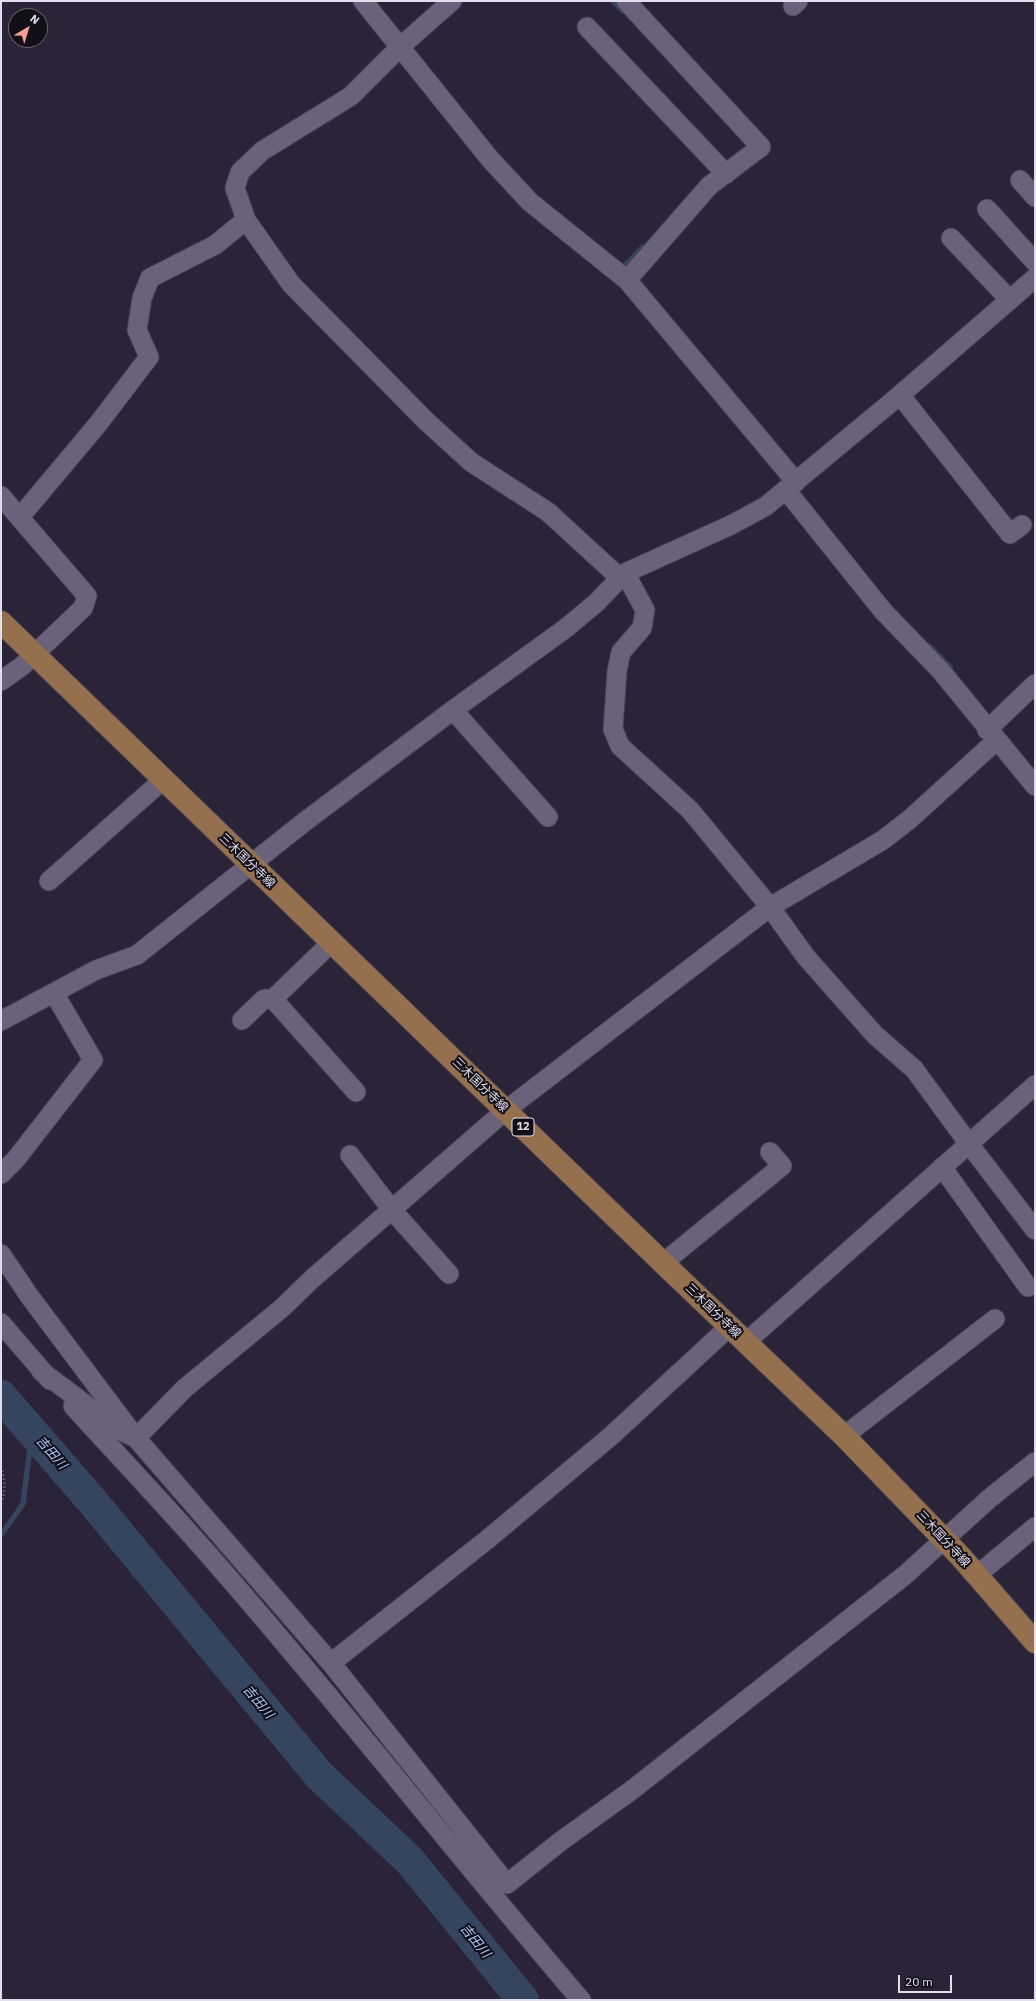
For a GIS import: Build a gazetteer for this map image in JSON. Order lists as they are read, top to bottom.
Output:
{
  "streets": {
    "main road": ["三木国分寺線", "12"]
  },
  "water": ["吉田川"],
  "scale_bar": "20 m",
  "north": "top right"
}
